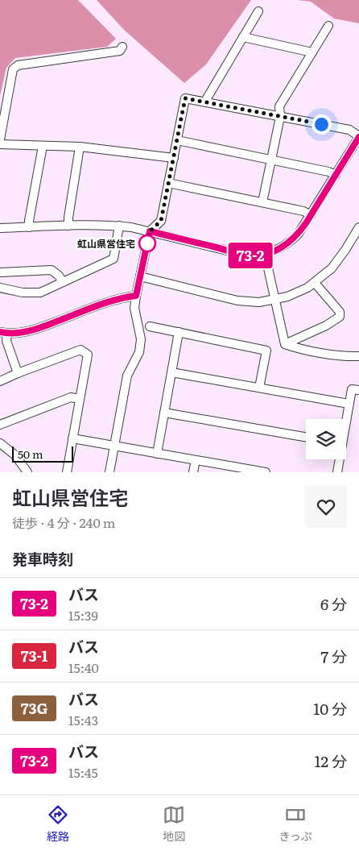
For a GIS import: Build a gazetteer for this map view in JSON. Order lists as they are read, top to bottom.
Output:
{
  "places": ["虹山県営住宅"],
  "lines": ["bus line 73-2"],
  "scale_bar": "50 m",
  "page": {
    "on_map": "73-2",
    "scale": "50 m",
    "heading": [
      ["虹山県営住宅", "徒歩 · 4 分 · 240 m"],
      "発車時刻"
    ],
    "list": [
      {
        "mark": "73-2",
        "name": "バス",
        "note": "15:39",
        "value": "6 分"
      },
      {
        "mark": "73-1",
        "name": "バス",
        "note": "15:40",
        "value": "7 分"
      },
      {
        "mark": "73G",
        "name": "バス",
        "note": "15:43",
        "value": "10 分"
      },
      {
        "mark": "73-2",
        "name": "バス",
        "note": "15:45",
        "value": "12 分"
      }
    ],
    "tabs": ["経路", "地図", "きっぷ"]
  }
}
